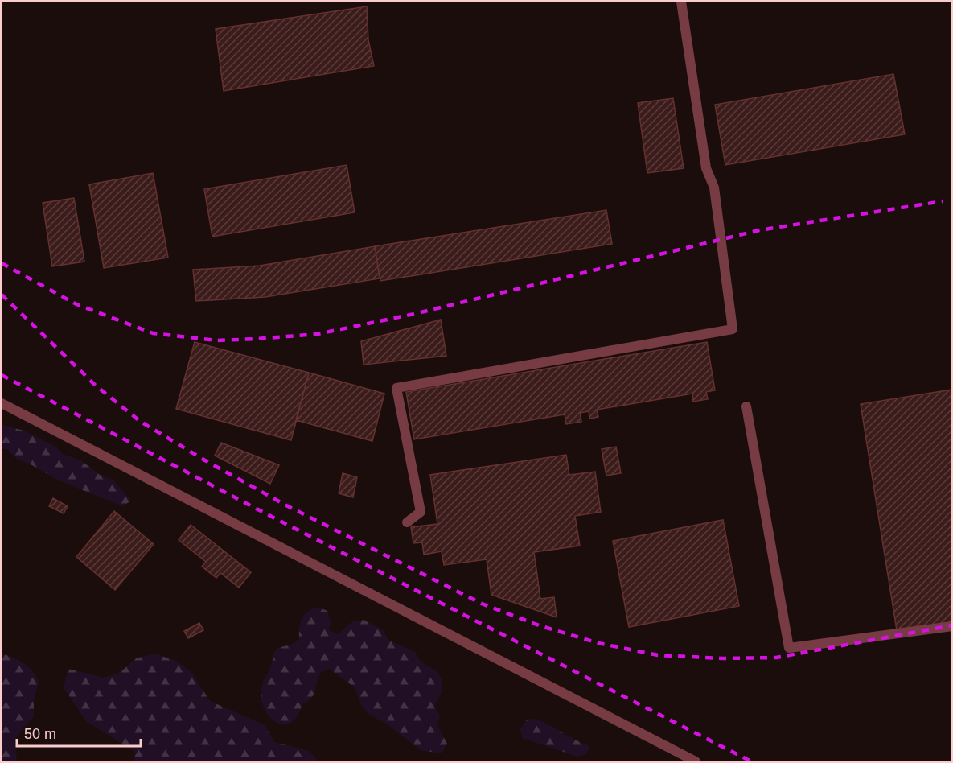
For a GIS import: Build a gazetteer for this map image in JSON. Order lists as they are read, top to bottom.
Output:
{
  "scale_bar": "50 m"
}
